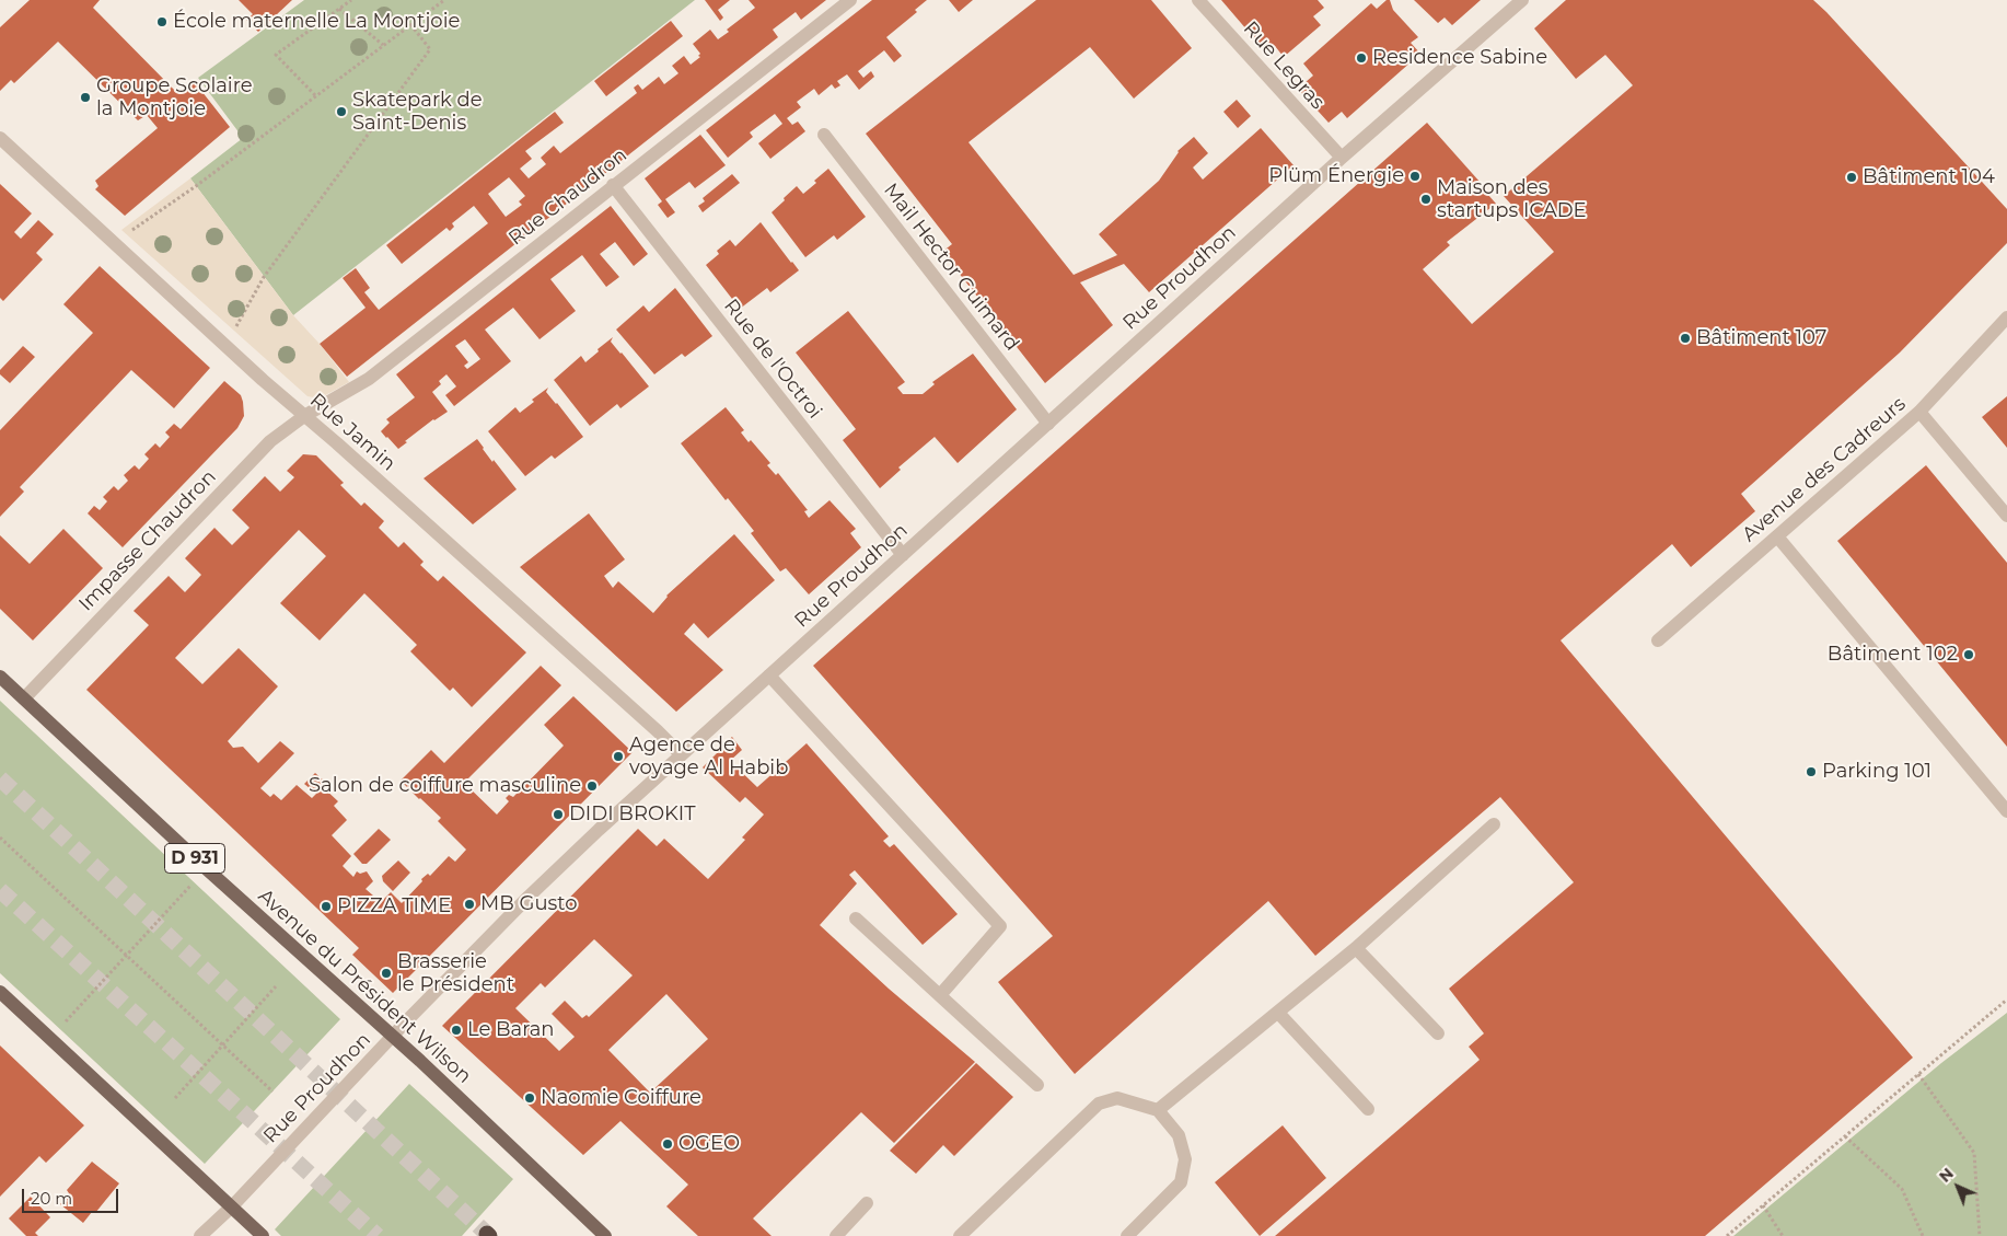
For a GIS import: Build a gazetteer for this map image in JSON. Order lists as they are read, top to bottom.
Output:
{
  "streets": {
    "main road": ["D 931", "Avenue du Président Wilson"],
    "street": [
      "Rue Legras",
      "Rue Chaudron",
      "Mail Hector Guimard",
      "Rue Proudhon",
      "Rue de l'Octroi",
      "Rue Jamin",
      "Avenue des Cadreurs",
      "Impasse Chaudron"
    ]
  },
  "crossings": [
    ["Rue Legras", "Rue Proudhon"],
    ["Rue Chaudron", "Rue de l'Octroi"],
    ["Rue Chaudron", "Rue Jamin"],
    ["Rue Chaudron", "Impasse Chaudron"],
    ["Mail Hector Guimard", "Rue Proudhon"],
    ["Rue Proudhon", "Rue de l'Octroi"],
    ["Rue Proudhon", "Rue Jamin"],
    ["Rue Proudhon", "Avenue du Président Wilson"],
    ["Rue Jamin", "Impasse Chaudron"],
    ["Impasse Chaudron", "Avenue du Président Wilson"]
  ],
  "places": [
    "École maternelle La Montjoie",
    "Residence Sabine",
    "Groupe Scolaire la Montjoie",
    "Skatepark de Saint-Denis",
    "Plüm Énergie",
    "Bâtiment 104",
    "Maison des startups ICADE",
    "Bâtiment 107",
    "Bâtiment 102",
    "Agence de voyage Al Habib",
    "Parking 101",
    "Salon de coiffure masculine",
    "DIDI BROKIT",
    "MB Gusto",
    "PIZZA TIME",
    "Brasserie le Président",
    "Le Baran",
    "Naomie Coiffure",
    "OGEO"
  ],
  "scale_bar": "20 m",
  "north": "top left"
}
